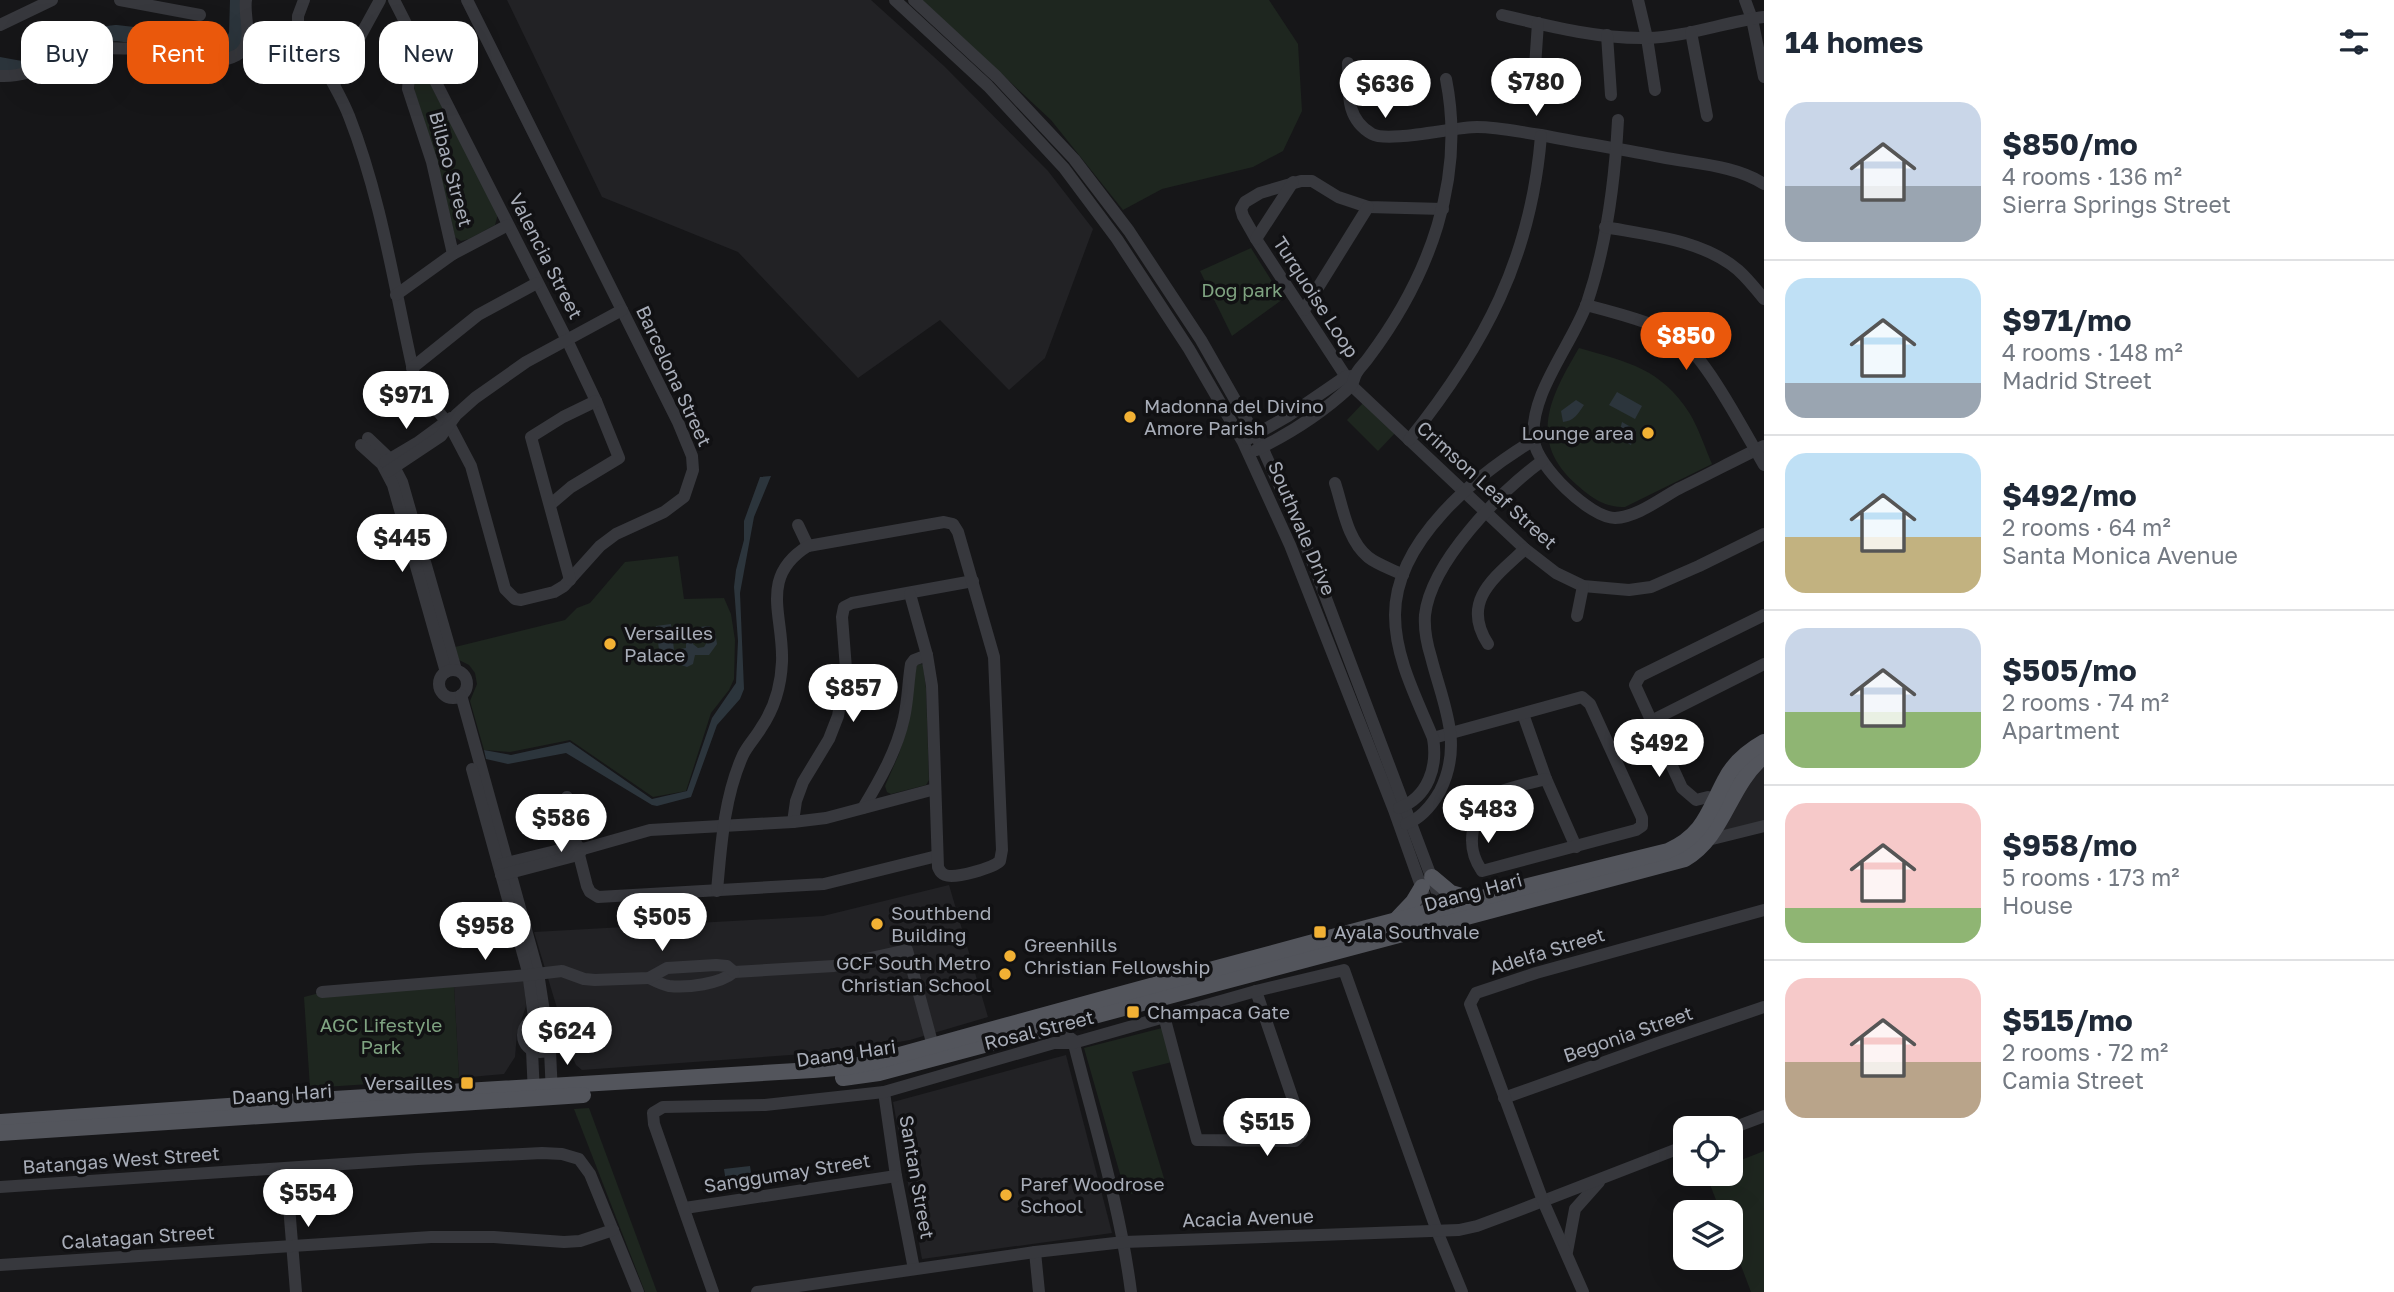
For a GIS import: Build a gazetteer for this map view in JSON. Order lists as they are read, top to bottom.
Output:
{
  "streets": {
    "main road": ["Daang Hari"],
    "street": [
      "Bilbao Street",
      "Valencia Street",
      "Turquoise Loop",
      "Barcelona Street",
      "Crimson Leaf Street",
      "Southvale Drive",
      "Adelfa Street",
      "Rosal Street",
      "Begonia Street",
      "Batangas West Street",
      "Sanggumay Street",
      "Santan Street",
      "Acacia Avenue",
      "Calatagan Street"
    ]
  },
  "crossings": [
    ["Turquoise Loop", "Crimson Leaf Street"],
    ["Southvale Drive", "Daang Hari"],
    ["Daang Hari", "Rosal Street"],
    ["Adelfa Street", "Begonia Street"],
    ["Adelfa Street", "Acacia Avenue"],
    ["Rosal Street", "Sanggumay Street"],
    ["Rosal Street", "Santan Street"],
    ["Rosal Street", "Acacia Avenue"],
    ["Batangas West Street", "Calatagan Street"],
    ["Sanggumay Street", "Santan Street"],
    ["Santan Street", "Acacia Avenue"]
  ],
  "parks": ["Dog park", "AGC Lifestyle Park"],
  "places": {
    "other": [
      "Madonna del Divino Amore Parish",
      "Lounge area",
      "Versailles Palace",
      "Southbend Building",
      "Greenhills Christian Fellowship",
      "GCF South Metro Christian School",
      "Paref Woodrose School"
    ],
    "transit": ["Ayala Southvale", "Champaca Gate", "Versailles"]
  },
  "page": {
    "heading": "14 homes",
    "chip": [
      "Buy",
      "Rent",
      "Filters",
      "New"
    ],
    "price": [
      "$780",
      "$636",
      "$850",
      "$971",
      "$445",
      "$857",
      "$492",
      "$483",
      "$586",
      "$505",
      "$958",
      "$624",
      "$515",
      "$554"
    ],
    "list": [
      {
        "name": "$850/mo",
        "note": "4 rooms · 136 m² · Sierra Springs Street"
      },
      {
        "name": "$971/mo",
        "note": "4 rooms · 148 m² · Madrid Street"
      },
      {
        "name": "$492/mo",
        "note": "2 rooms · 64 m² · Santa Monica Avenue"
      },
      {
        "name": "$505/mo",
        "note": "2 rooms · 74 m² · Apartment"
      },
      {
        "name": "$958/mo",
        "note": "5 rooms · 173 m² · House"
      },
      {
        "name": "$515/mo",
        "note": "2 rooms · 72 m² · Camia Street"
      }
    ]
  }
}
